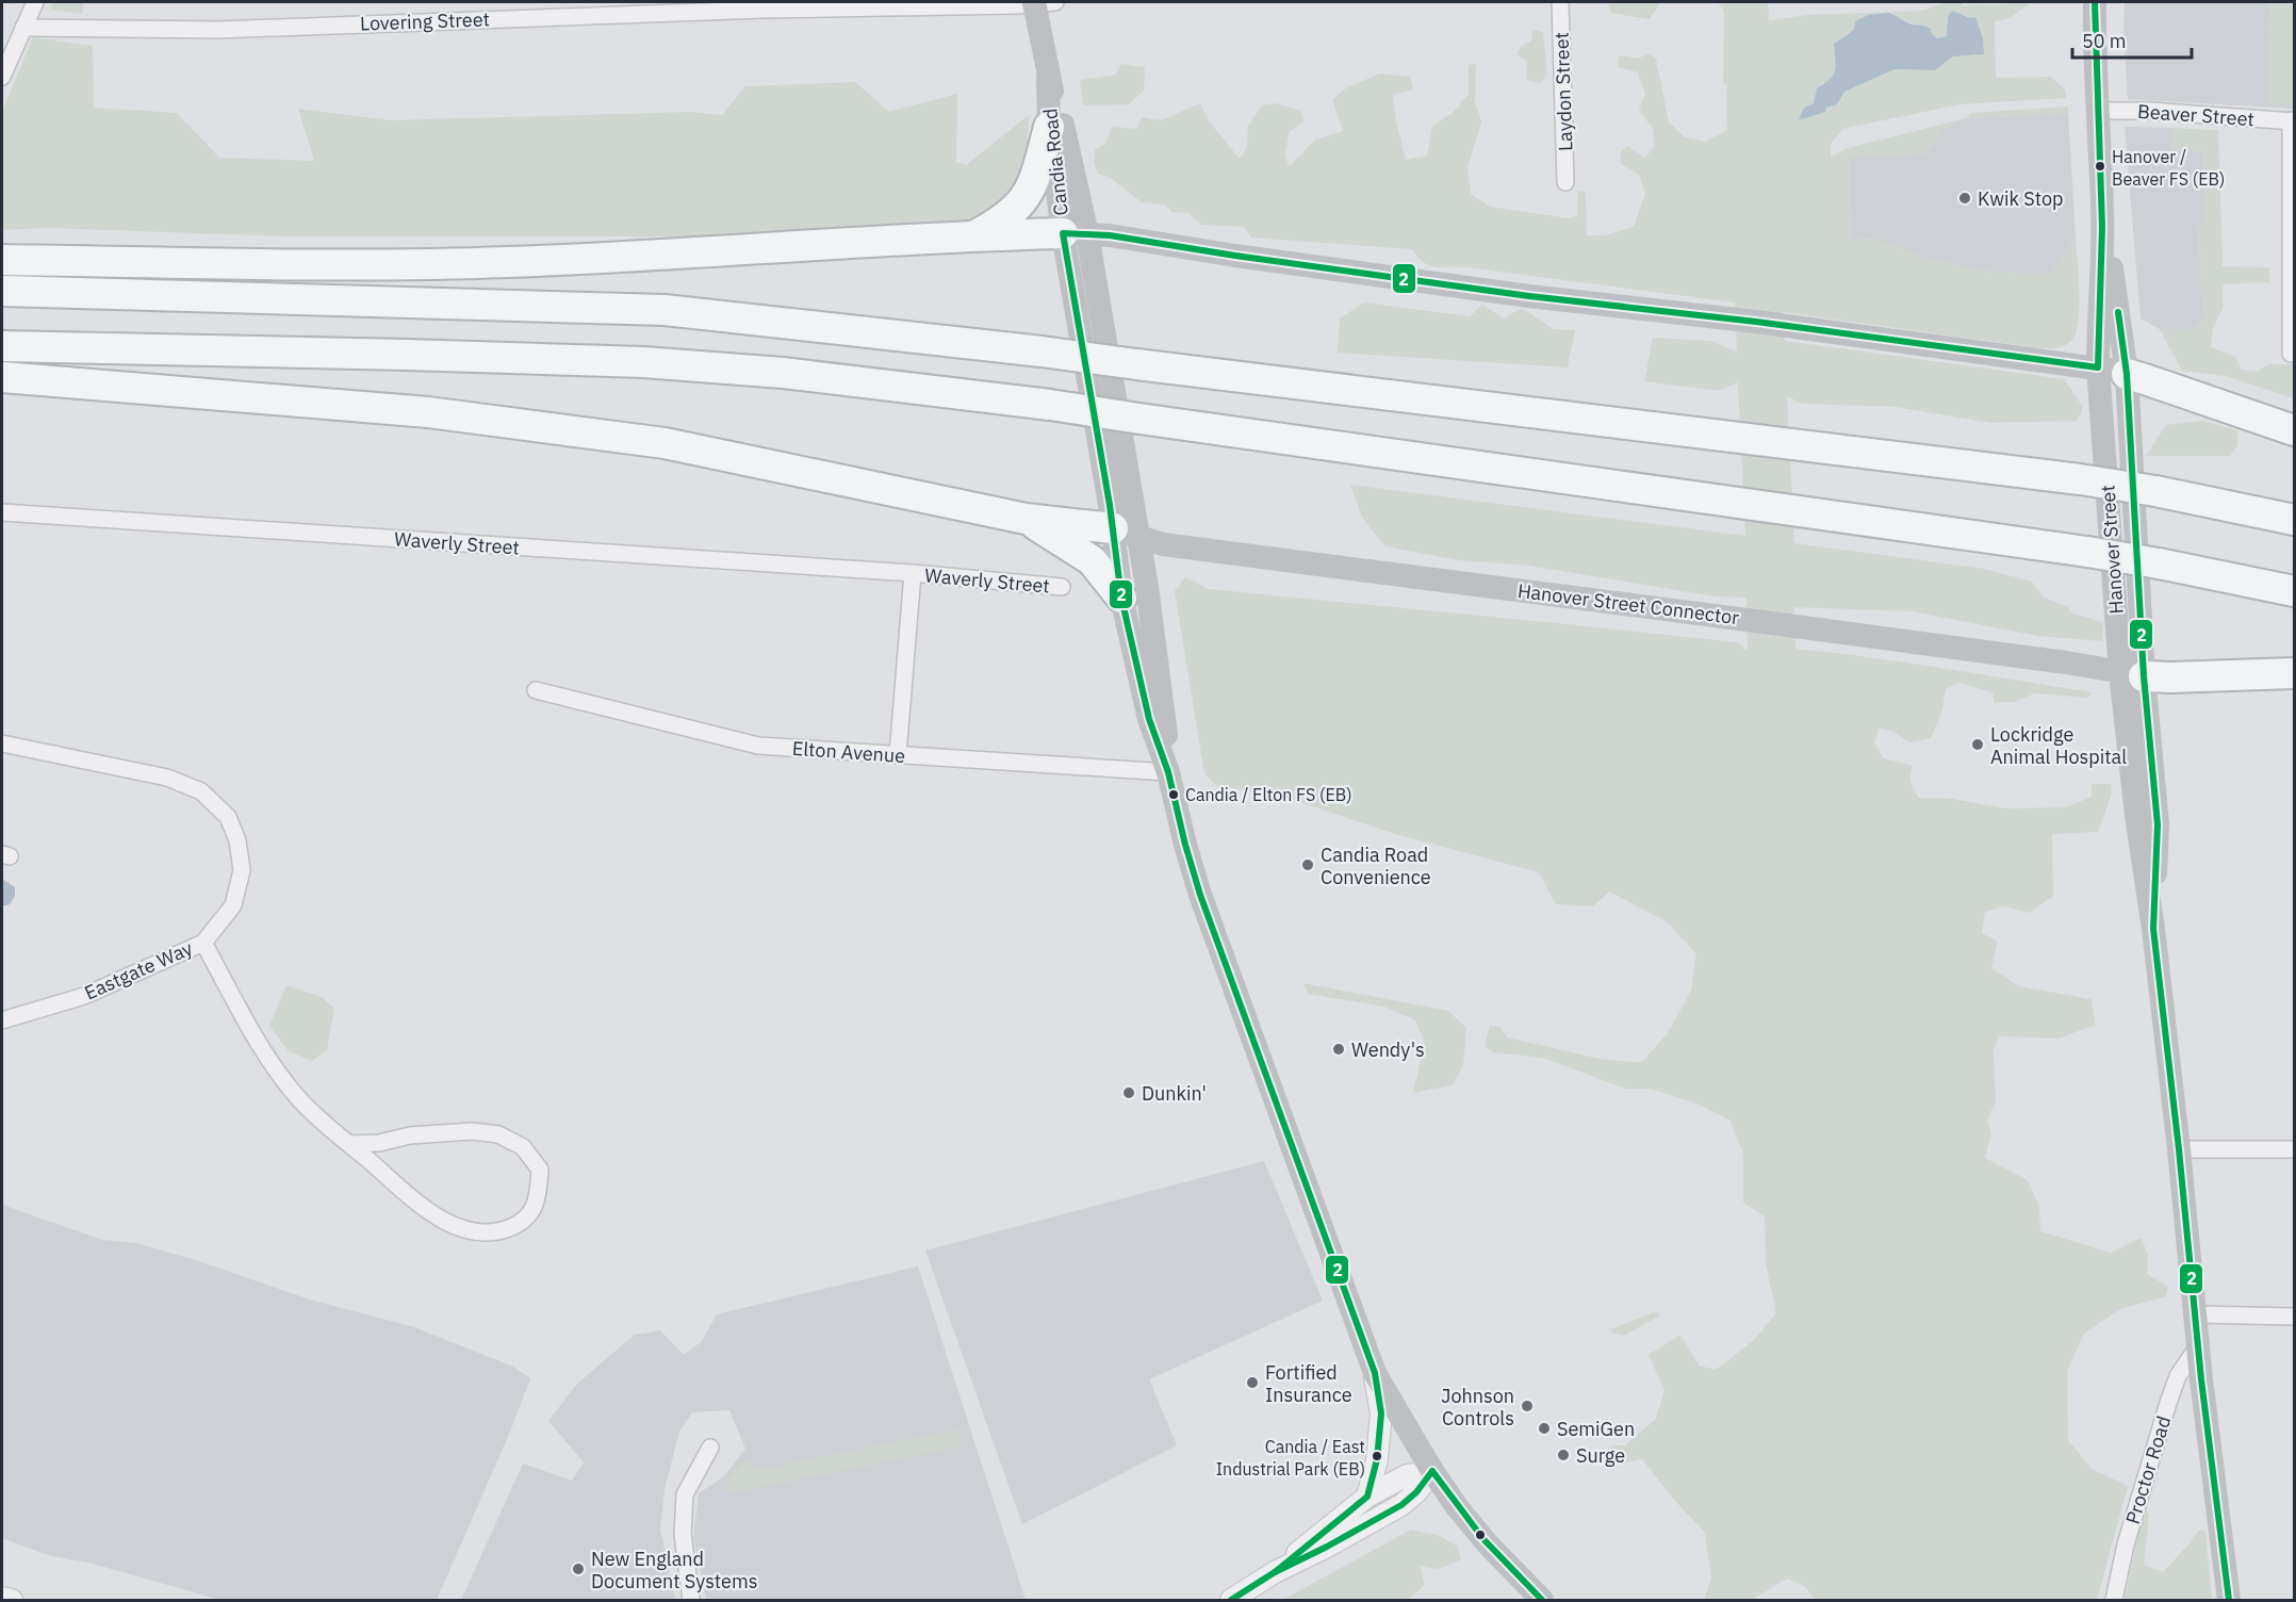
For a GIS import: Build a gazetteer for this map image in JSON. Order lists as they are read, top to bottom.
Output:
{
  "streets": {
    "main road": ["Candia Road", "Hanover Street", "Hanover Street Connector"],
    "street": [
      "Lovering Street",
      "Laydon Street",
      "Beaver Street",
      "Waverly Street",
      "Elton Avenue",
      "Eastgate Way",
      "Proctor Road"
    ]
  },
  "crossings": [
    ["Lovering Street", "Candia Road"],
    ["Beaver Street", "Hanover Street"],
    ["Candia Road", "Hanover Street Connector"],
    ["Candia Road", "Elton Avenue"],
    ["Waverly Street", "Elton Avenue"],
    ["Hanover Street", "Hanover Street Connector"],
    ["Hanover Street", "Proctor Road"]
  ],
  "places": [
    "Hanover / Beaver FS (EB)",
    "Kwik Stop",
    "Lockridge Animal Hospital",
    "Candia / Elton FS (EB)",
    "Candia Road Convenience",
    "Wendy's",
    "Dunkin'",
    "Fortified Insurance",
    "Johnson Controls",
    "SemiGen",
    "Surge",
    "Candia / East Industrial Park (EB)",
    "New England Document Systems"
  ],
  "lines": ["transit line 2"],
  "scale_bar": "50 m"
}
